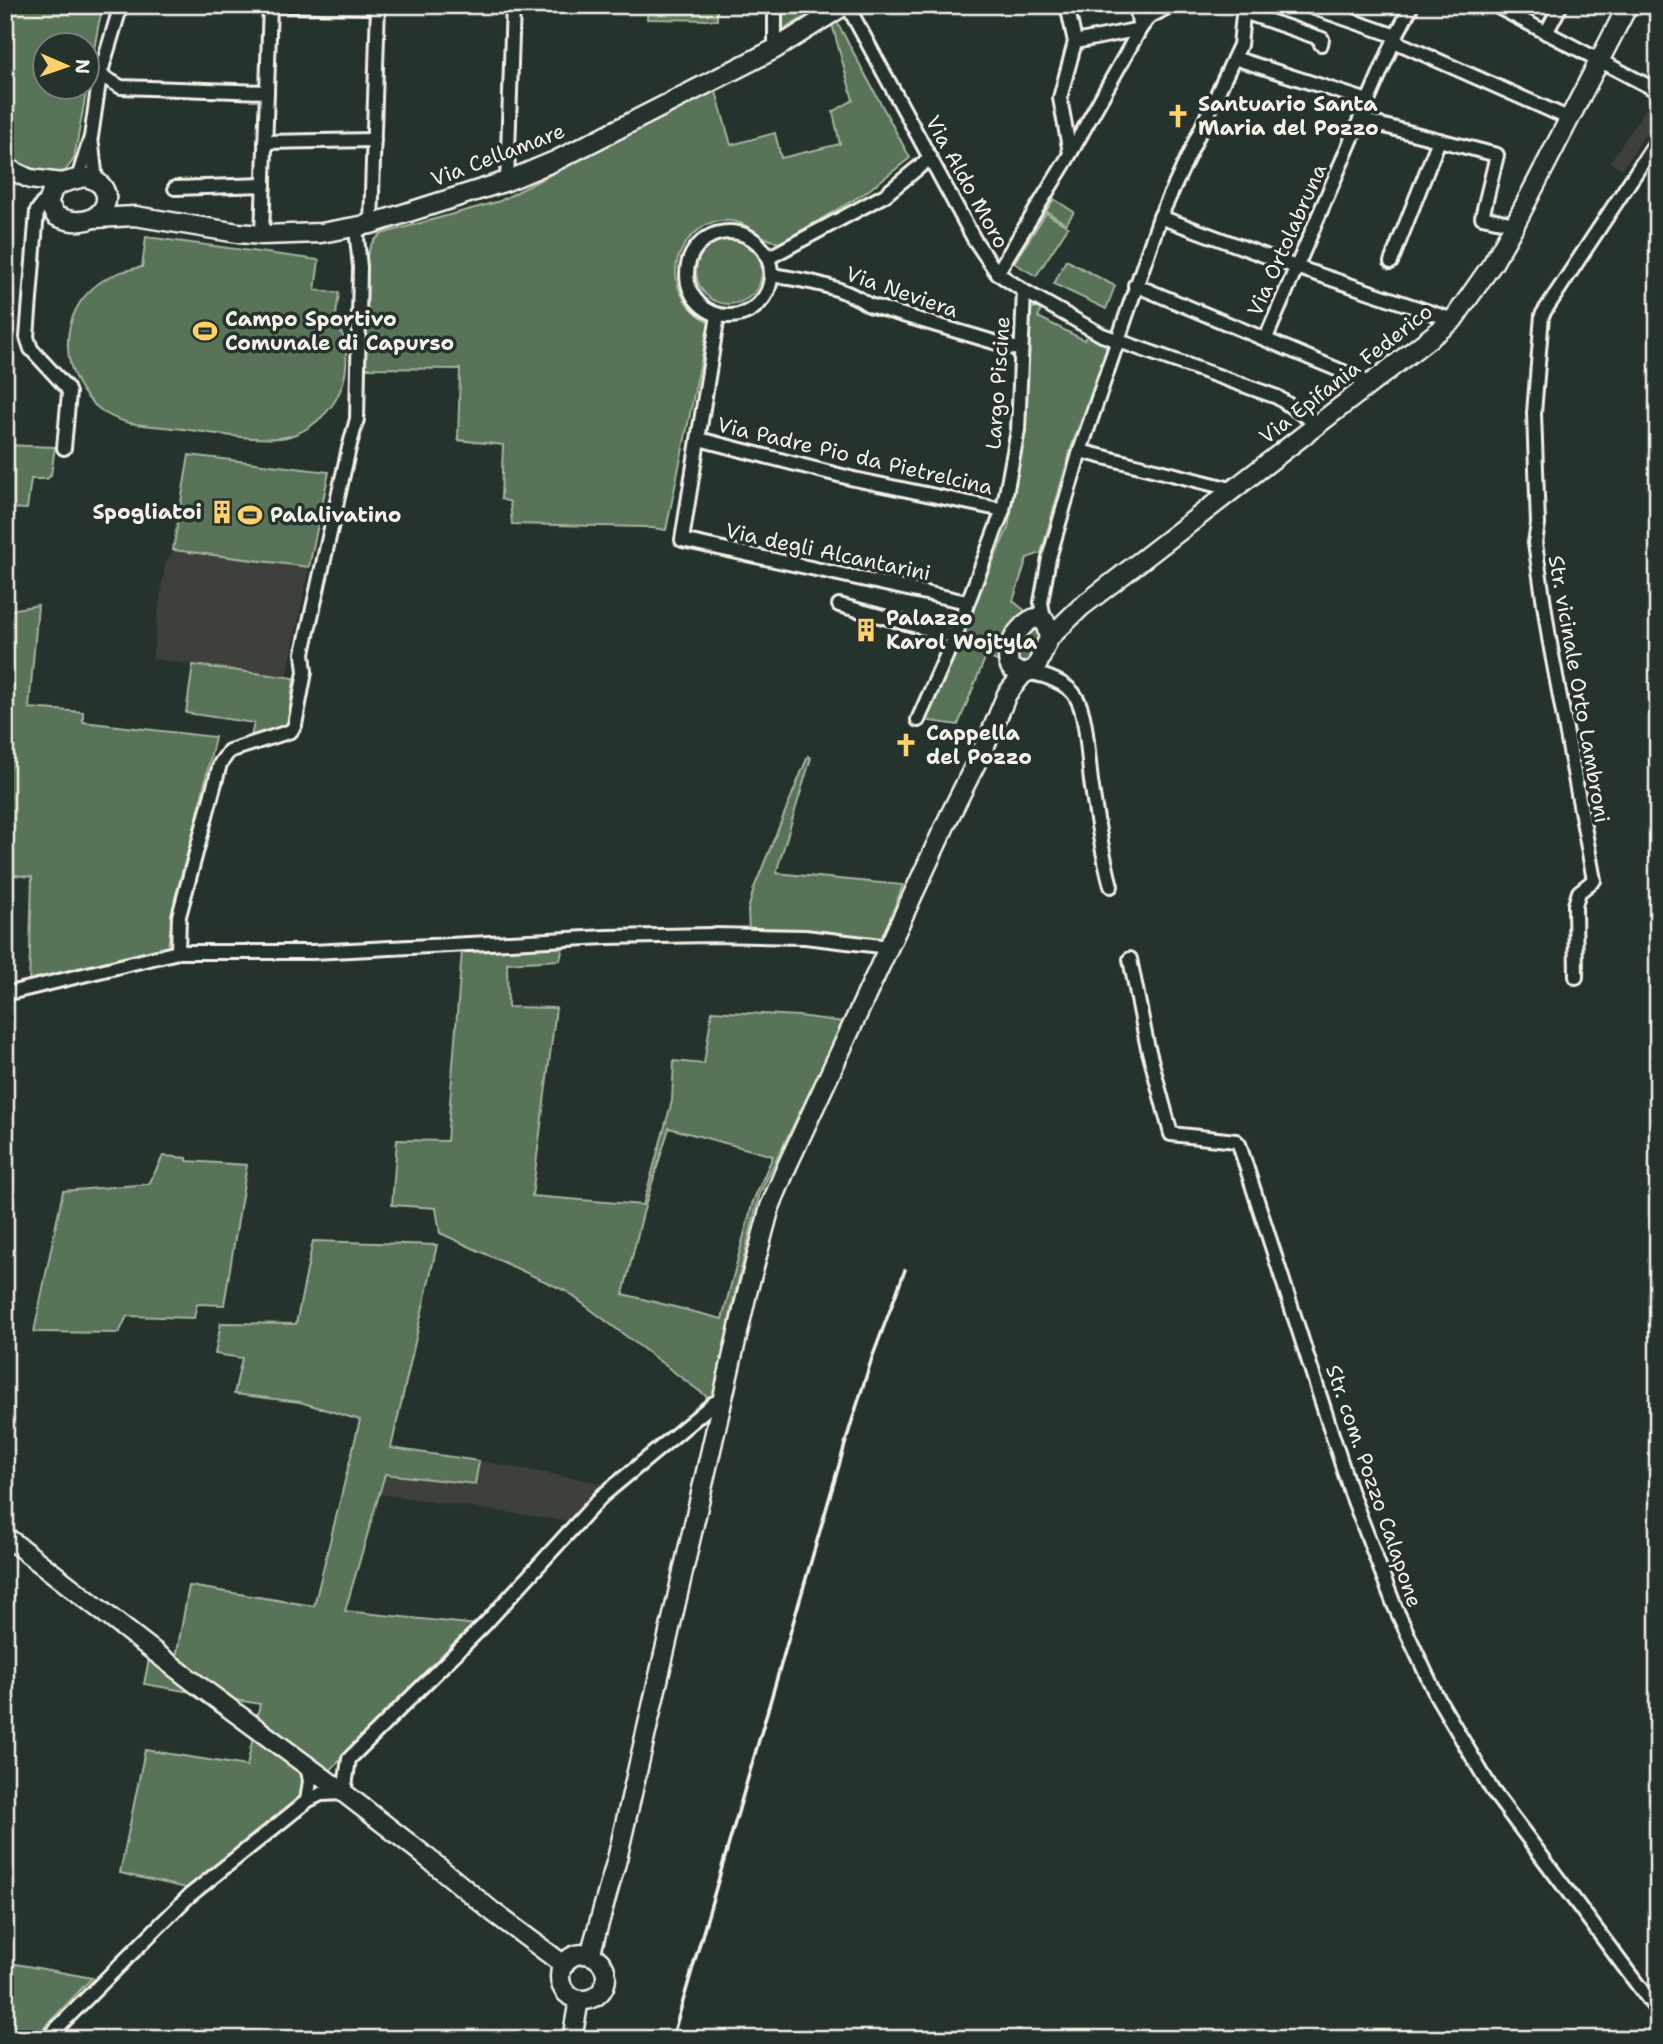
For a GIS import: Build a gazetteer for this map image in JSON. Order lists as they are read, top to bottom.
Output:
{
  "streets": {
    "main road": ["Via Cellamare", "Via Epifania Federico"],
    "street": [
      "Via Aldo Moro",
      "Via Ortolabruna",
      "Via Neviera",
      "Largo Piscine",
      "Via Padre Pio da Pietrelcina",
      "Via degli Alcantarini",
      "Str. vicinale Orto Lambroni",
      "Str. com. Pozzo Calapone"
    ]
  },
  "crossings": [
    ["Via Cellamare", "Via Aldo Moro"],
    ["Via Aldo Moro", "Via Epifania Federico"],
    ["Via Aldo Moro", "Largo Piscine"],
    ["Via Neviera", "Largo Piscine"],
    ["Via Neviera", "Via Padre Pio da Pietrelcina"],
    ["Largo Piscine", "Via Padre Pio da Pietrelcina"],
    ["Largo Piscine", "Via degli Alcantarini"],
    ["Via Padre Pio da Pietrelcina", "Via degli Alcantarini"]
  ],
  "places": {
    "church": ["Santuario Santa Maria del Pozzo", "Cappella del Pozzo"],
    "sports": ["Campo Sportivo Comunale di Capurso", "Palalivatino"],
    "building": ["Spogliatoi", "Palazzo Karol Wojtyla"]
  },
  "north": "right"
}
